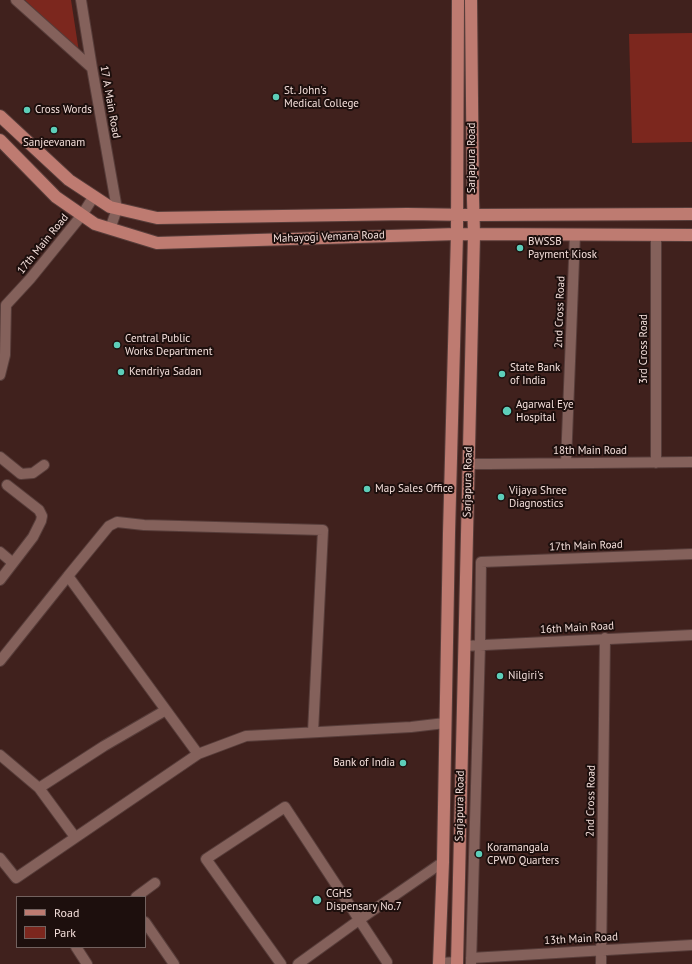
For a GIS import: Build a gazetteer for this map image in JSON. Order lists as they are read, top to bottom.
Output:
{
  "streets": {
    "main road": ["Sarjapura Road", "Mahayogi Vemana Road"],
    "street": [
      "17 A Main Road",
      "17th Main Road",
      "2nd Cross Road",
      "3rd Cross Road",
      "18th Main Road",
      "16th Main Road",
      "13th Main Road"
    ]
  },
  "crossings": [
    ["17 A Main Road", "Mahayogi Vemana Road"],
    ["Sarjapura Road", "Mahayogi Vemana Road"],
    ["Sarjapura Road", "17th Main Road"],
    ["Sarjapura Road", "18th Main Road"],
    ["Sarjapura Road", "16th Main Road"],
    ["Sarjapura Road", "13th Main Road"],
    ["Mahayogi Vemana Road", "17th Main Road"],
    ["Mahayogi Vemana Road", "2nd Cross Road"],
    ["Mahayogi Vemana Road", "3rd Cross Road"],
    ["2nd Cross Road", "18th Main Road"],
    ["2nd Cross Road", "16th Main Road"],
    ["2nd Cross Road", "13th Main Road"],
    ["3rd Cross Road", "18th Main Road"]
  ],
  "places": [
    "St. John's Medical College",
    "Cross Words",
    "Sanjeevanam",
    "BWSSB Payment Kiosk",
    "Central Public Works Department",
    "Kendriya Sadan",
    "State Bank of India",
    "Agarwal Eye Hospital",
    "Map Sales Office",
    "Vijaya Shree Diagnostics",
    "Nilgiri's",
    "Bank of India",
    "Koramangala CPWD Quarters",
    "CGHS Dispensary No.7"
  ],
  "legend": ["Road", "Park"]
}
